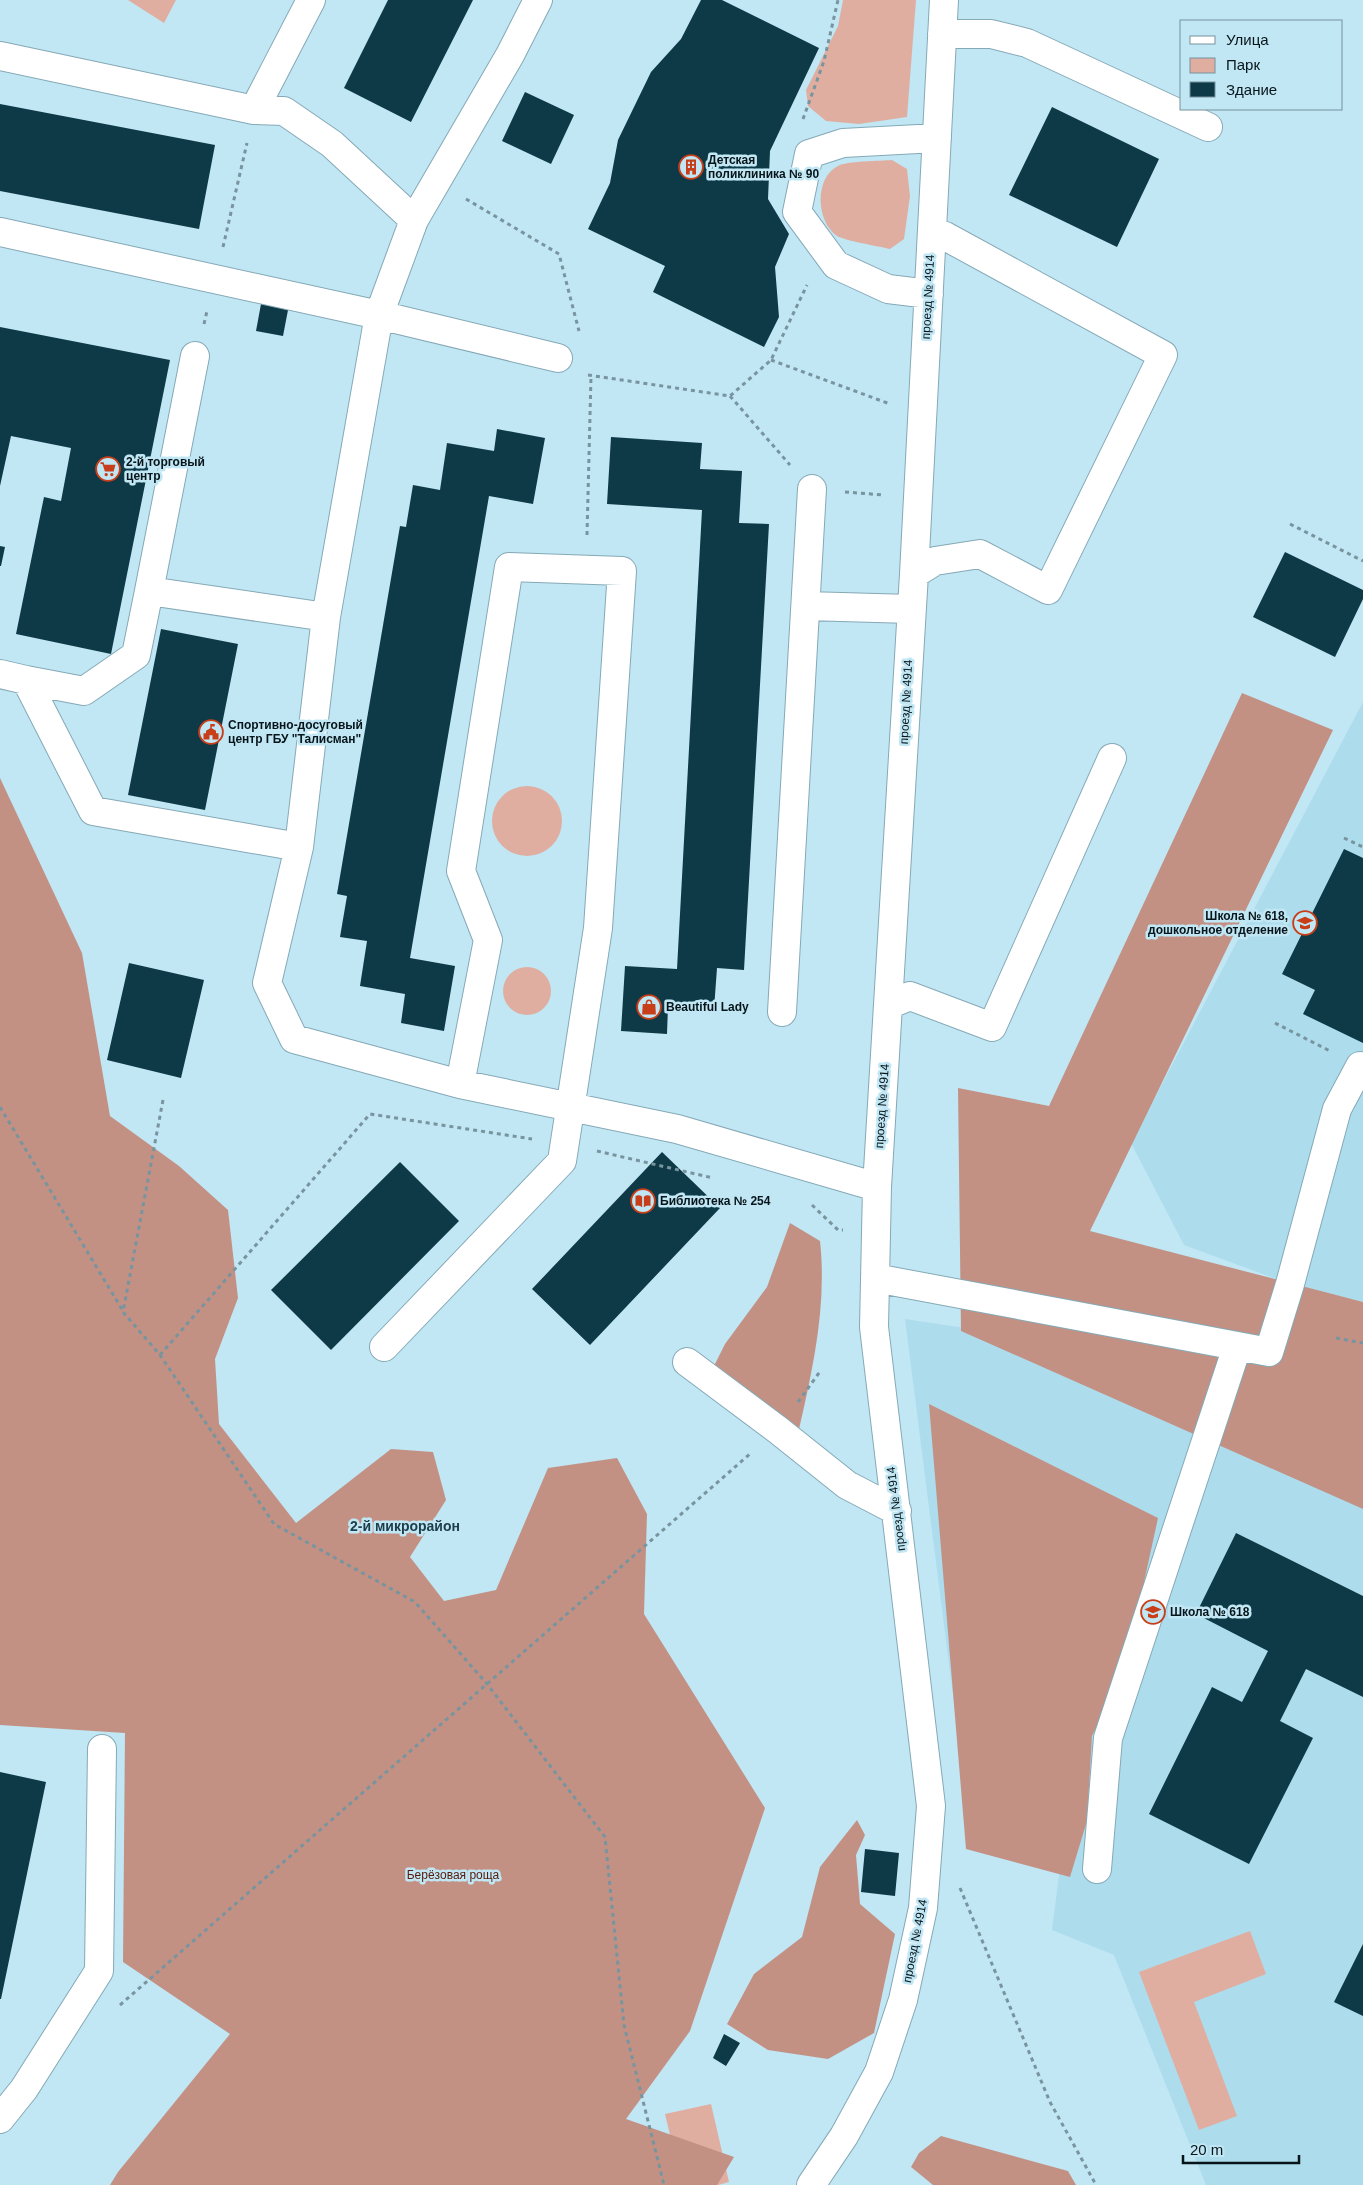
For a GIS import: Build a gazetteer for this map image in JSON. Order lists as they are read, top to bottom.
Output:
{
  "streets": {
    "street": ["проезд № 4914"]
  },
  "districts": ["2-й микрорайон"],
  "parks": ["Берёзовая роща"],
  "places": {
    "building": ["Детская поликлиника № 90"],
    "supermarket": ["2-й торговый центр"],
    "public building": ["Спортивно-досуговый центр ГБУ \"Талисман\""],
    "school or university": ["Школа № 618, дошкольное отделение", "Школа № 618"],
    "shop": ["Beautiful Lady"],
    "library": ["Библиотека № 254"]
  },
  "legend": ["Улица", "Парк", "Здание"],
  "scale_bar": "20 m"
}
